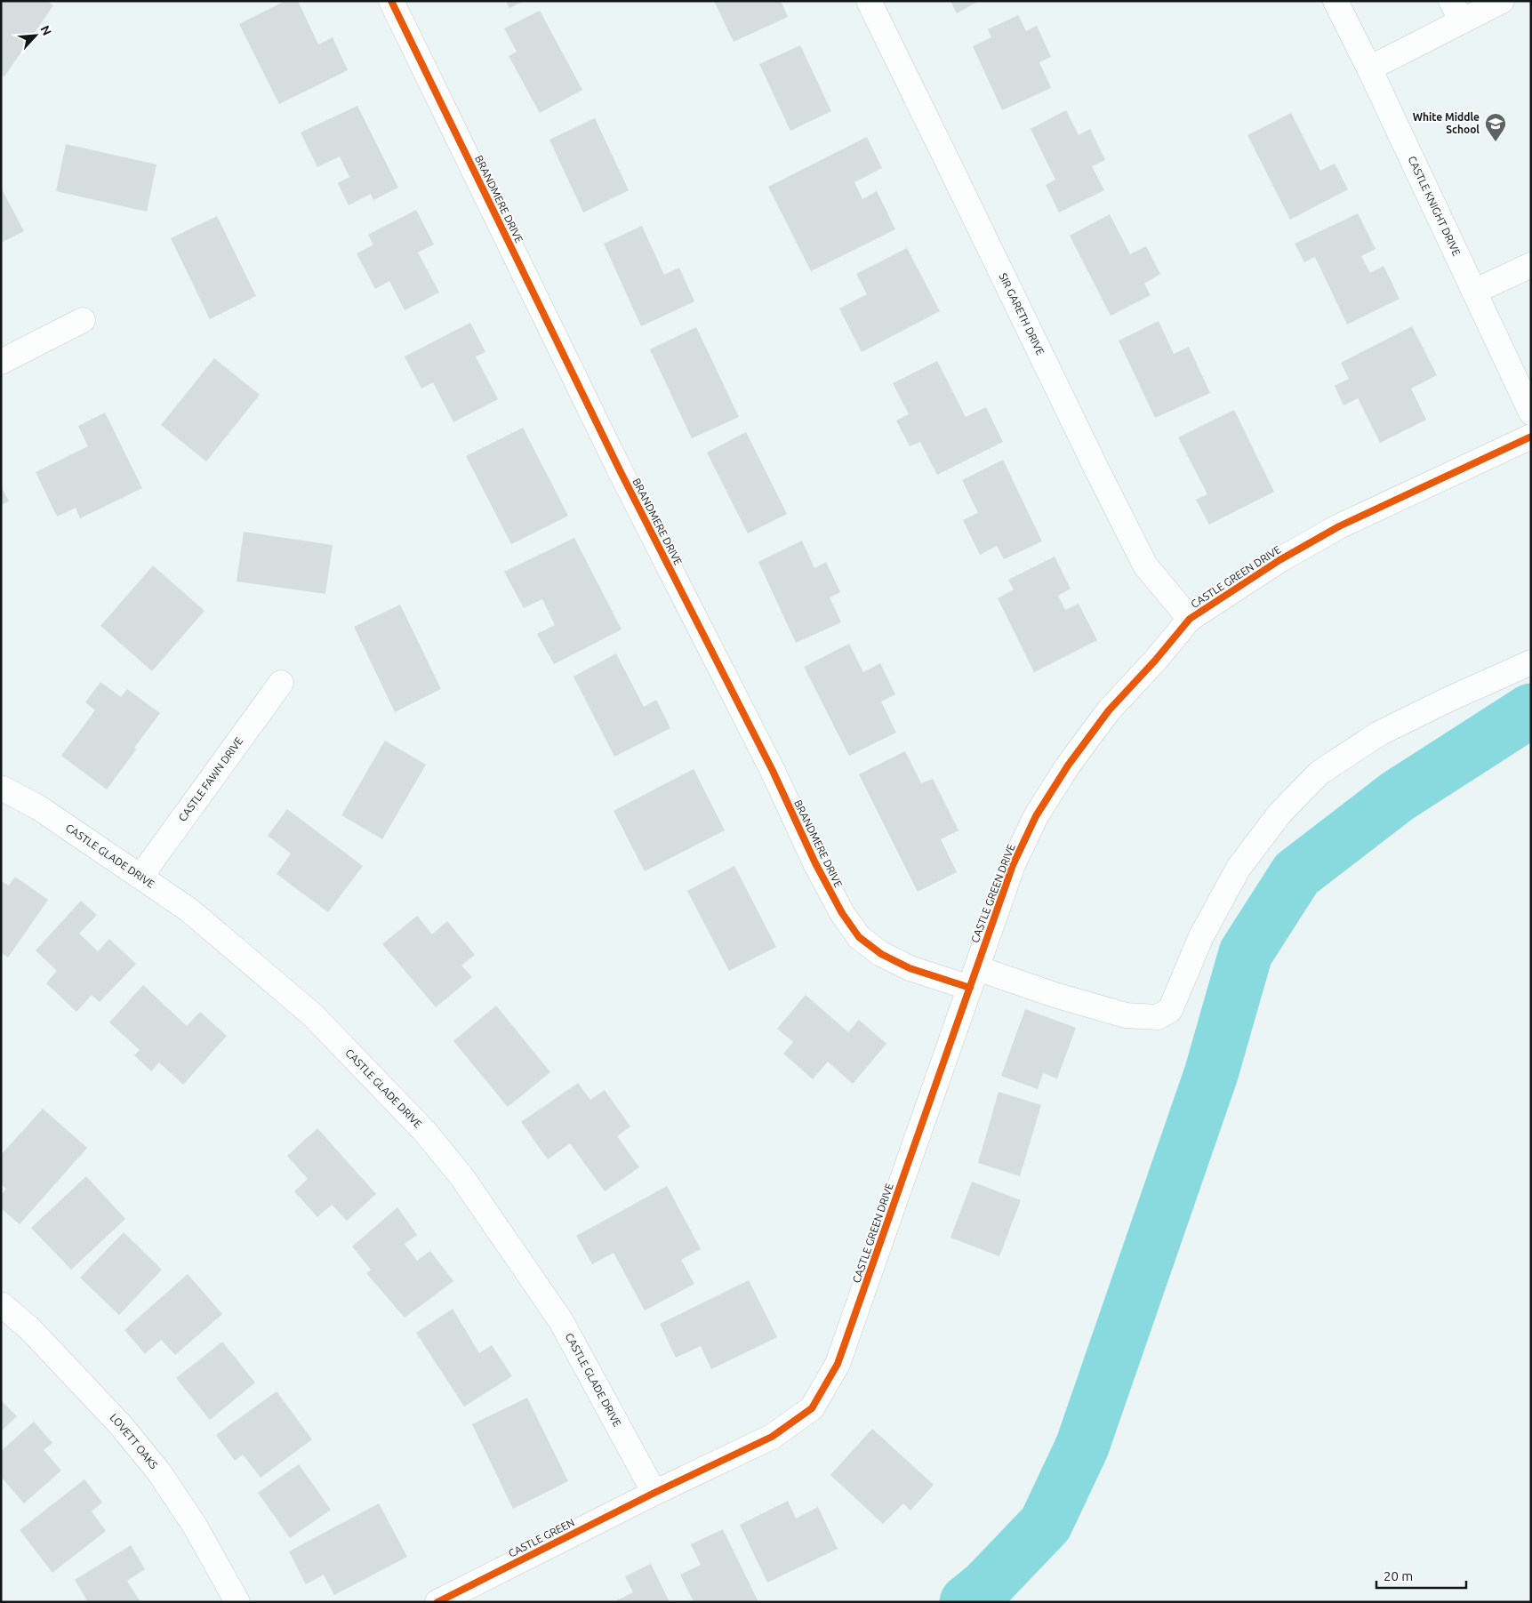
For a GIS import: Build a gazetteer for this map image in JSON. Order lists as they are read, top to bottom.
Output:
{
  "streets": {
    "street": [
      "BRANDMERE DRIVE",
      "CASTLE KNIGHT DRIVE",
      "SIR GARETH DRIVE",
      "CASTLE GREEN DRIVE",
      "CASTLE FAWN DRIVE",
      "CASTLE GLADE DRIVE",
      "LOVETT OAKS",
      "CASTLE GREEN"
    ]
  },
  "crossings": [
    ["BRANDMERE DRIVE", "CASTLE GREEN DRIVE"],
    ["SIR GARETH DRIVE", "CASTLE GREEN DRIVE"],
    ["CASTLE GREEN DRIVE", "CASTLE GLADE DRIVE"],
    ["CASTLE GREEN DRIVE", "CASTLE GREEN"],
    ["CASTLE FAWN DRIVE", "CASTLE GLADE DRIVE"],
    ["CASTLE GLADE DRIVE", "CASTLE GREEN"]
  ],
  "places": {
    "school or university": ["White Middle School"]
  },
  "scale_bar": "20 m",
  "north": "top right"
}
